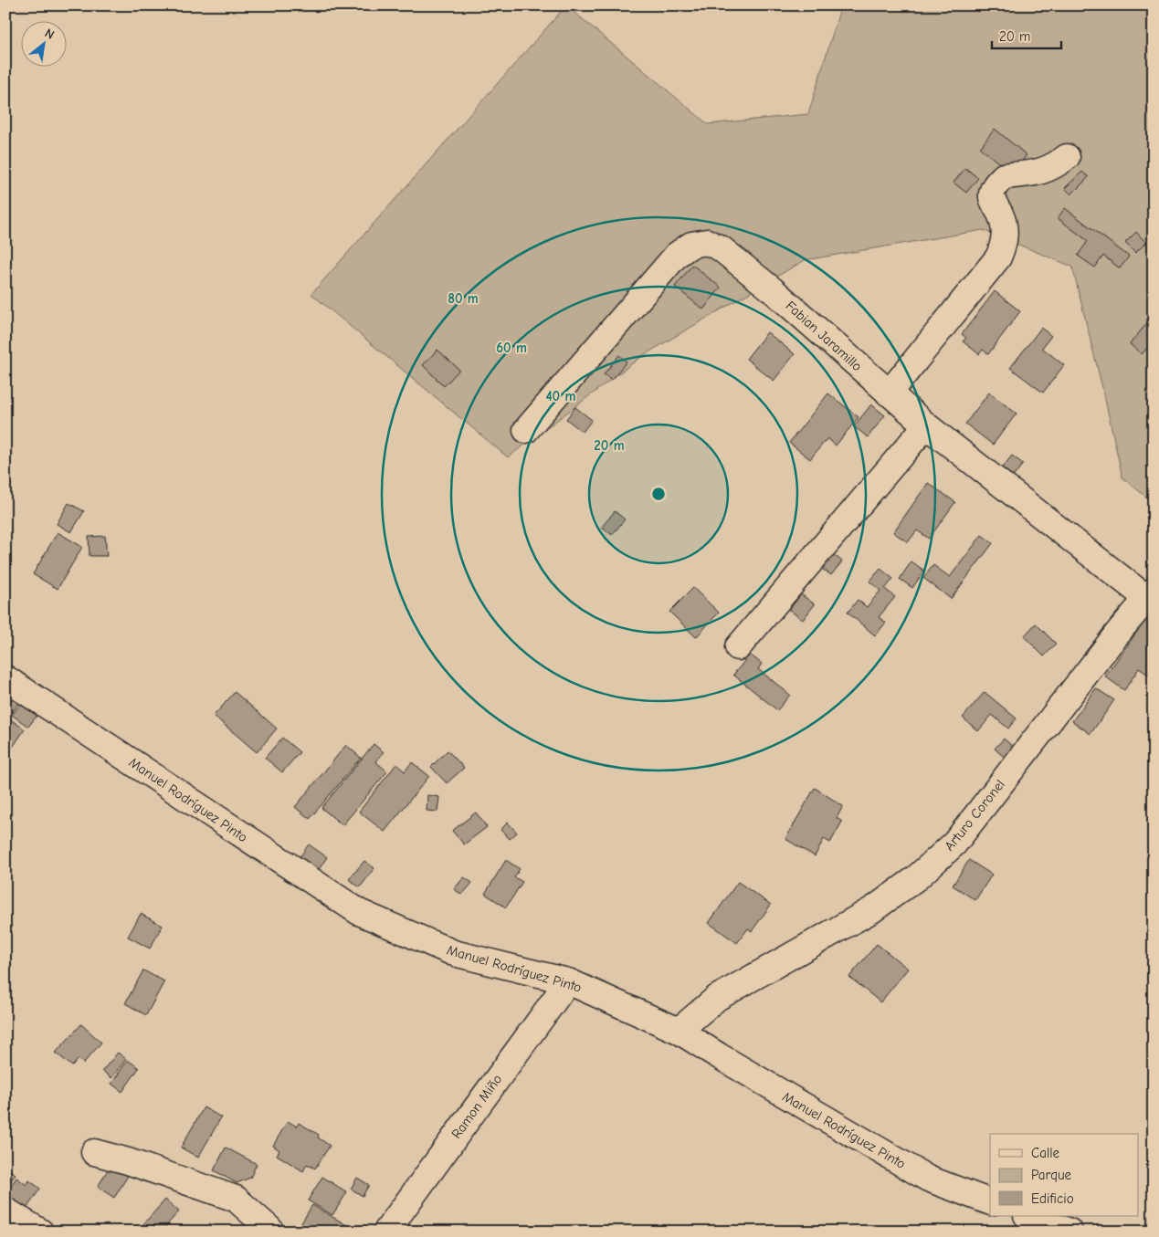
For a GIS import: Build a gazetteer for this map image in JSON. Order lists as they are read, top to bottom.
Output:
{
  "streets": {
    "street": [
      "Fabian Jaramillo",
      "Manuel Rodríguez Pinto",
      "Arturo Coronel",
      "Ramon Miño"
    ]
  },
  "crossings": [
    ["Fabian Jaramillo", "Arturo Coronel"],
    ["Manuel Rodríguez Pinto", "Arturo Coronel"],
    ["Manuel Rodríguez Pinto", "Ramon Miño"]
  ],
  "legend": ["Calle", "Parque", "Edificio"],
  "scale_bar": "20 m",
  "north": "top right",
  "rings": [
    "80 m",
    "60 m",
    "40 m",
    "20 m"
  ]
}
